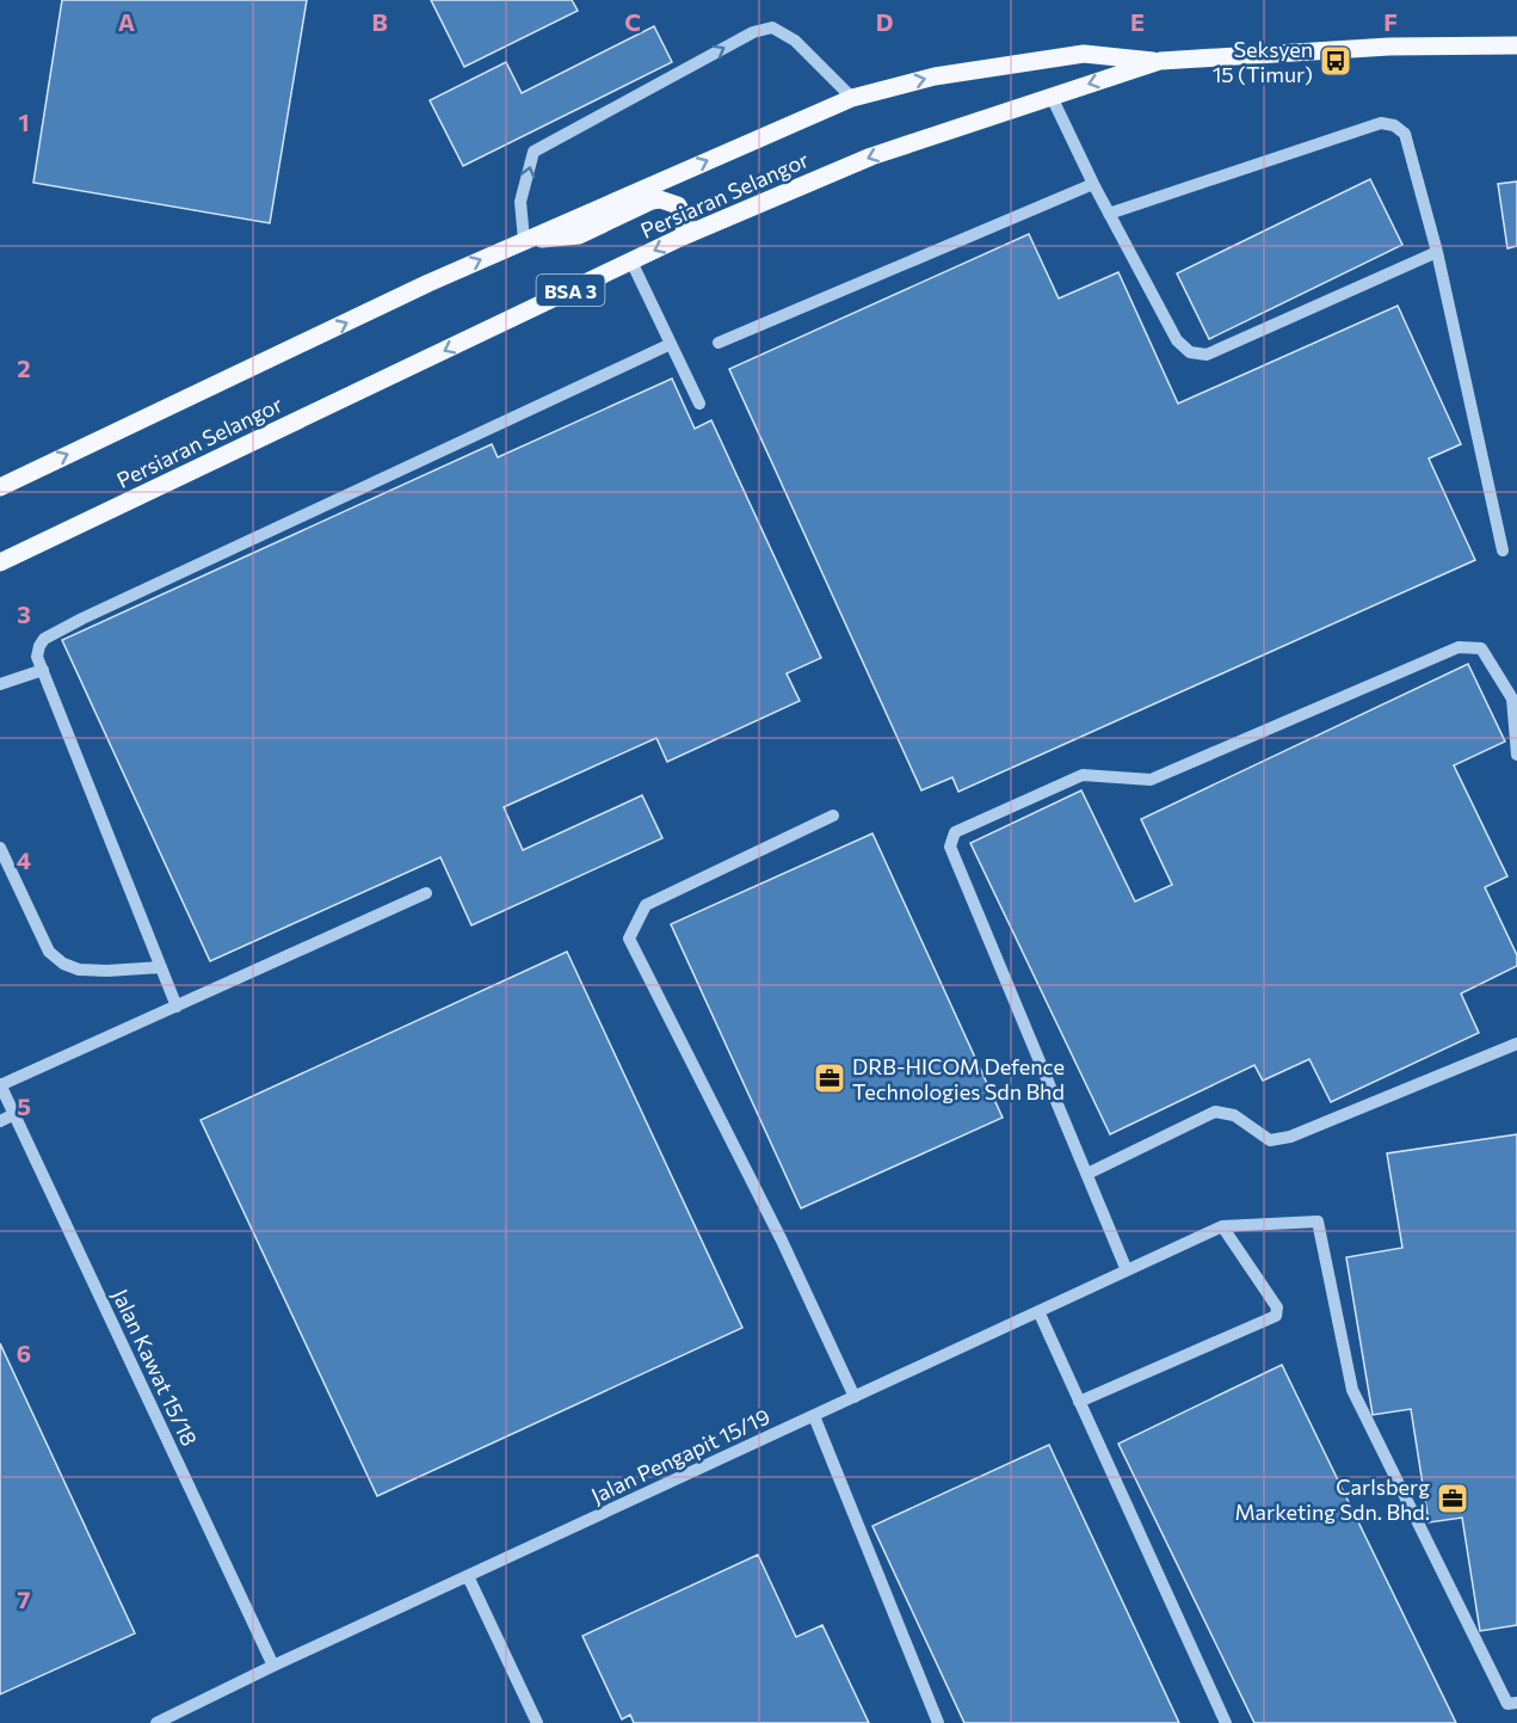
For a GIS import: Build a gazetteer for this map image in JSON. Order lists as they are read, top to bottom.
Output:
{
  "streets": {
    "main road": ["Persiaran Selangor", "BSA 3"],
    "street": ["Jalan Kawat 15/18", "Jalan Pengapit 15/19"]
  },
  "crossings": [
    ["Jalan Kawat 15/18", "Jalan Pengapit 15/19"]
  ],
  "places": {
    "bus stop": ["Seksyen 15 (Timur)"],
    "office": ["DRB-HICOM Defence Technologies Sdn Bhd", "Carlsberg Marketing Sdn. Bhd."]
  },
  "grid": {
    "columns": [
      "A",
      "B",
      "C",
      "D",
      "E",
      "F"
    ],
    "rows": [
      "1",
      "2",
      "3",
      "4",
      "5",
      "6",
      "7"
    ]
  }
}
